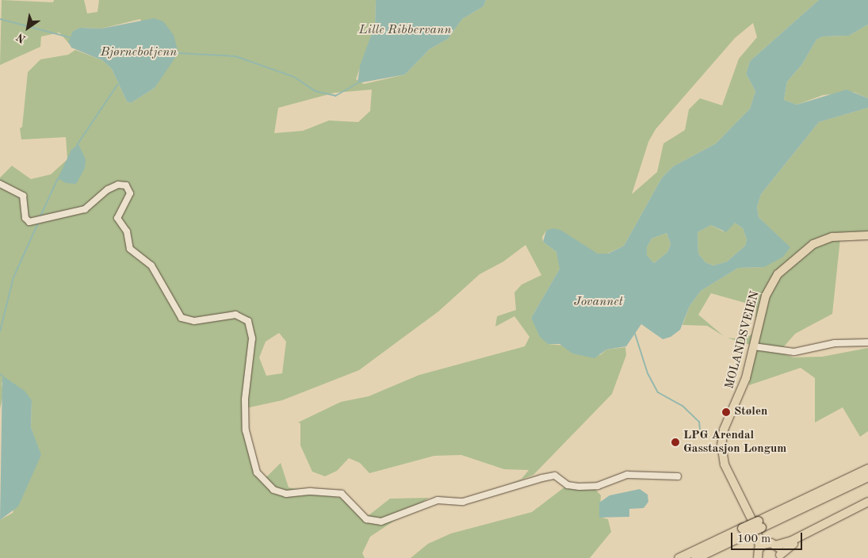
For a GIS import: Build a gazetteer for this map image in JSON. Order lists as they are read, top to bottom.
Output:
{
  "streets": {
    "main road": ["MOLANDSVEIEN"]
  },
  "water": ["Lille Ribbervann", "Bjørnebotjenn", "Jovannet"],
  "places": ["Stølen", "LPG Arendal Gasstasjon Longum"],
  "scale_bar": "100 m",
  "north": "bottom left"
}
